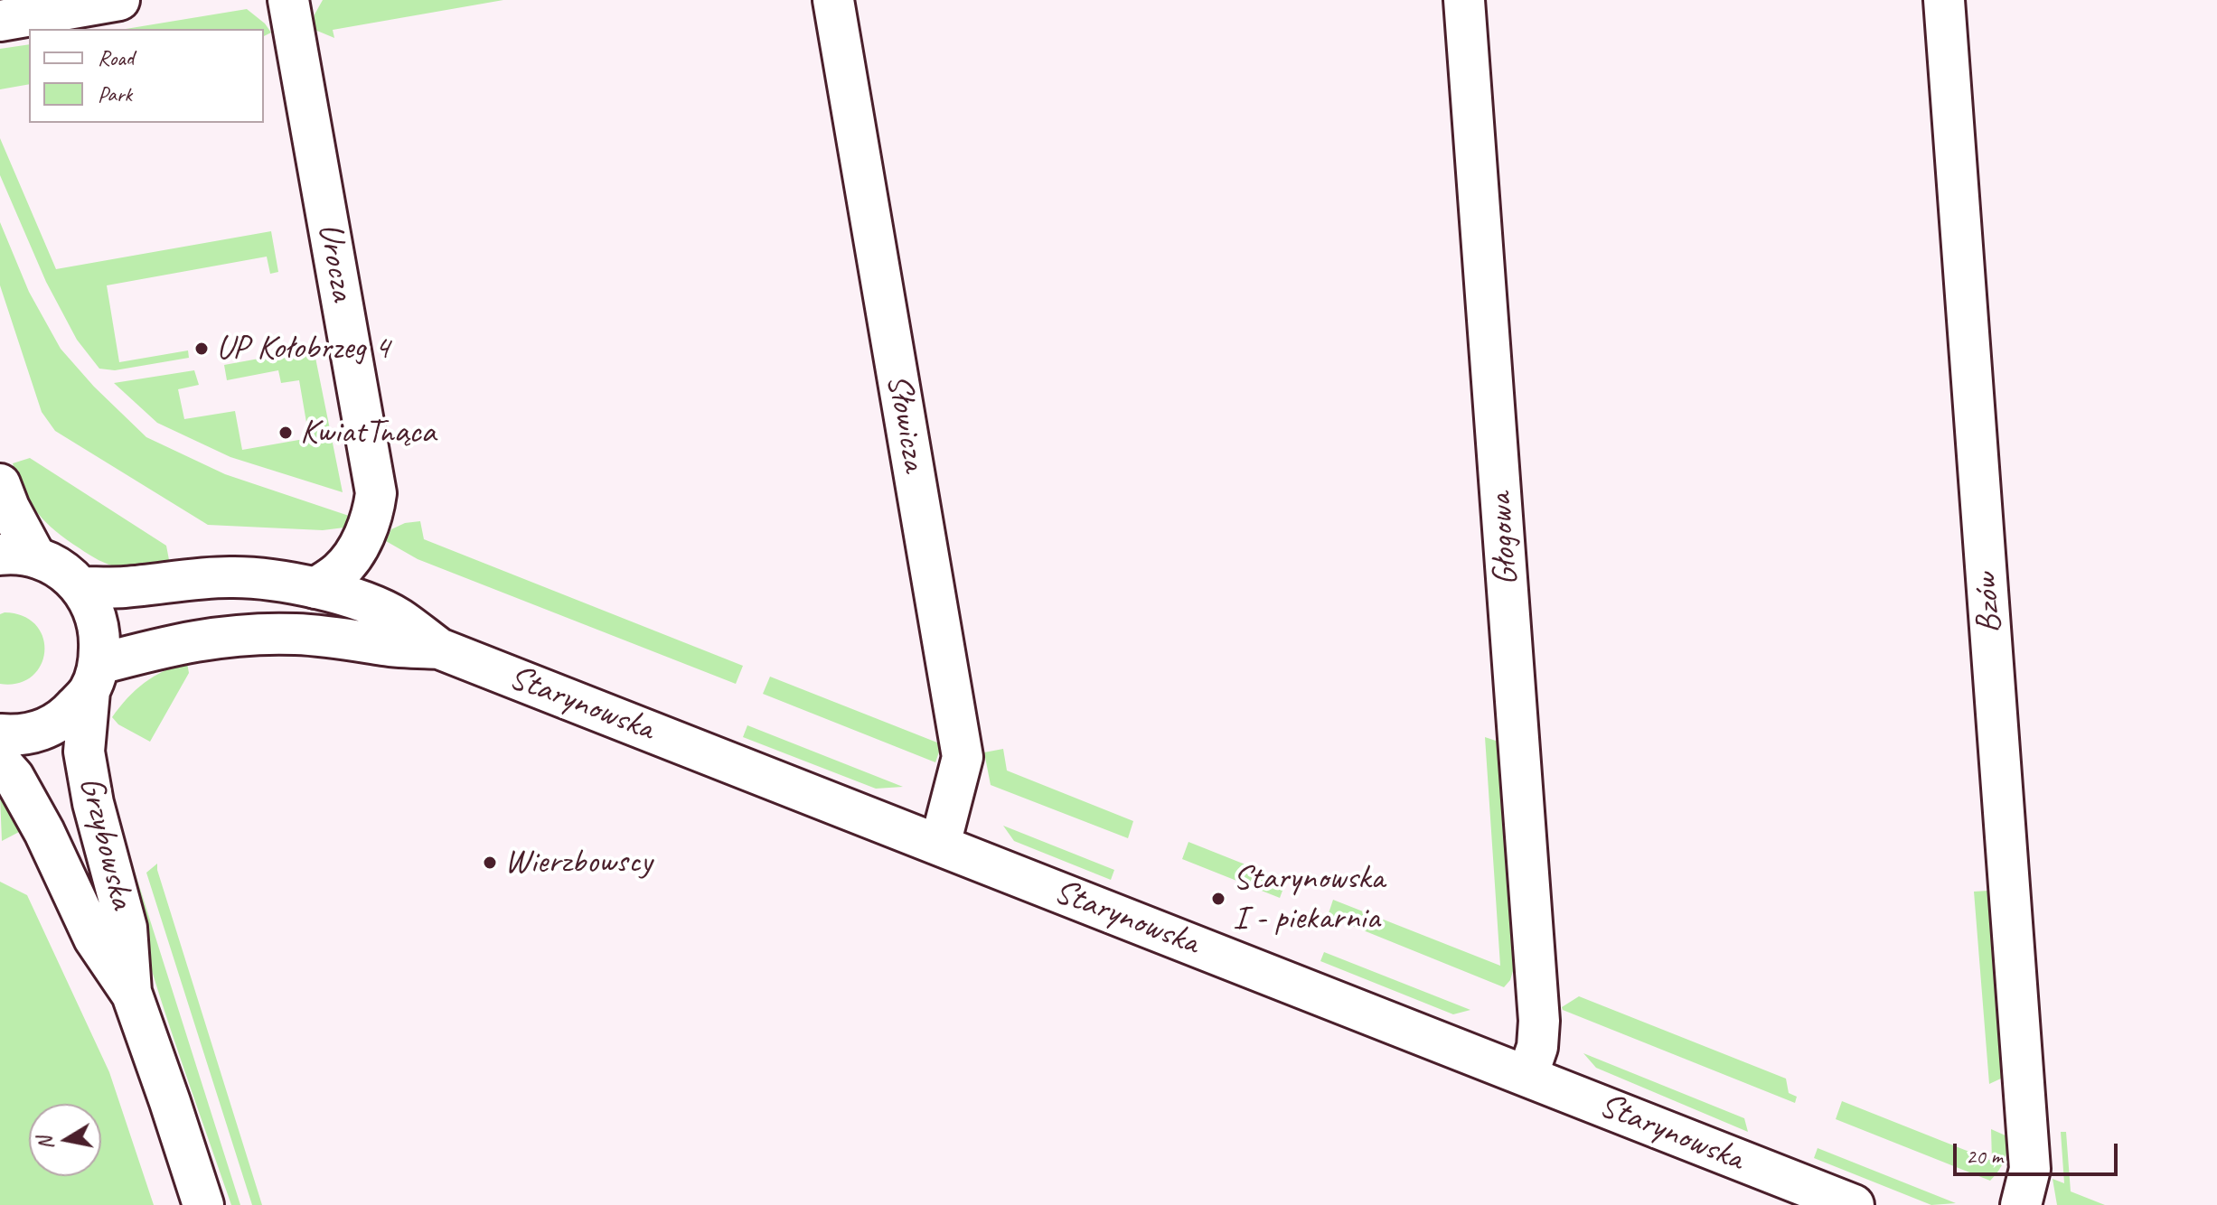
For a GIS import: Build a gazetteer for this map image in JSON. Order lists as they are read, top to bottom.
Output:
{
  "streets": {
    "street": [
      "Urocza",
      "Słowicza",
      "Głogowa",
      "Bzów",
      "Starynowska",
      "Grzybowska"
    ]
  },
  "crossings": [
    ["Urocza", "Starynowska"],
    ["Słowicza", "Starynowska"],
    ["Głogowa", "Starynowska"],
    ["Starynowska", "Grzybowska"]
  ],
  "places": [
    "UP Kołobrzeg 4",
    "KwiatTnąca",
    "Wierzbowscy",
    "Starynowska I - piekarnia"
  ],
  "legend": ["Road", "Park"],
  "scale_bar": "20 m",
  "north": "left"
}
